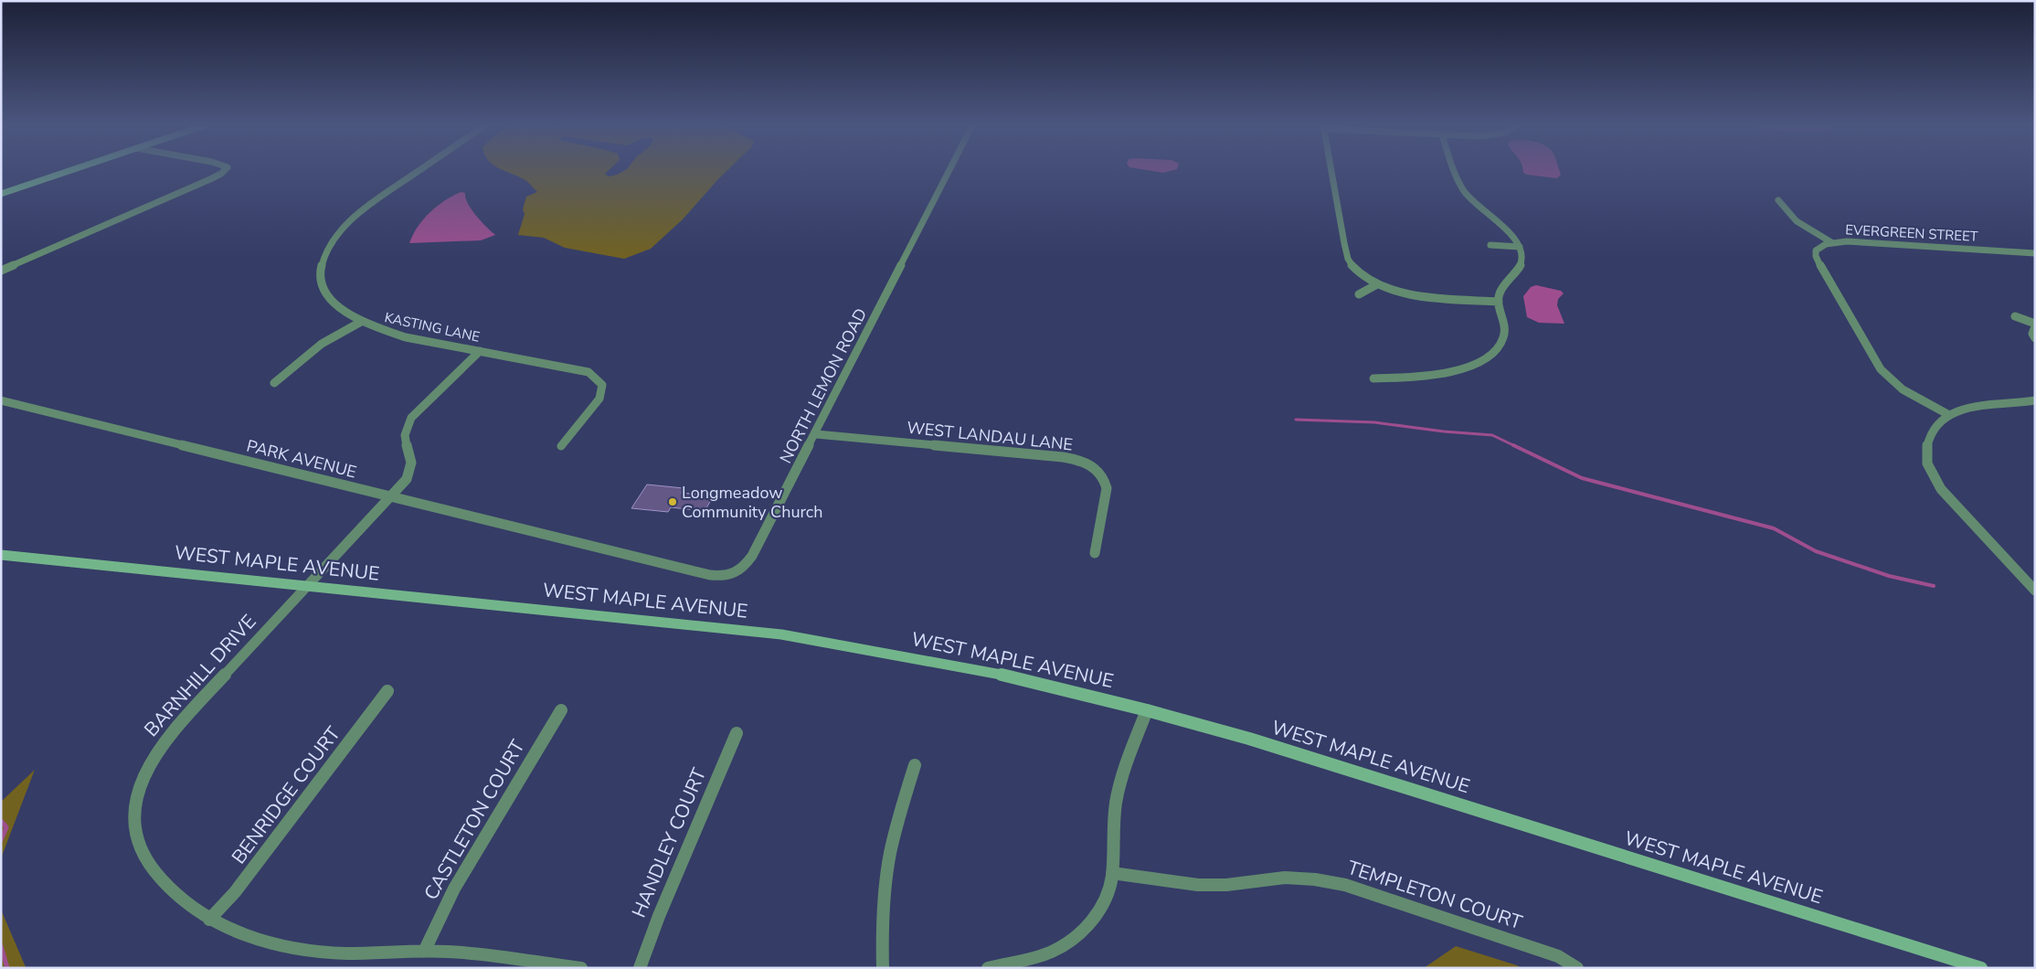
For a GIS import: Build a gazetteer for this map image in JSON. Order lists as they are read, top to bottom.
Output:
{
  "streets": {
    "main road": ["WEST MAPLE AVENUE"],
    "street": [
      "EVERGREEN STREET",
      "KASTING LANE",
      "NORTH LEMON ROAD",
      "WEST LANDAU LANE",
      "PARK AVENUE",
      "BARNHILL DRIVE",
      "BENRIDGE COURT",
      "CASTLETON COURT",
      "HANDLEY COURT",
      "TEMPLETON COURT"
    ]
  },
  "crossings": [
    ["KASTING LANE", "BARNHILL DRIVE"],
    ["NORTH LEMON ROAD", "WEST LANDAU LANE"],
    ["NORTH LEMON ROAD", "PARK AVENUE"],
    ["PARK AVENUE", "BARNHILL DRIVE"],
    ["WEST MAPLE AVENUE", "BARNHILL DRIVE"],
    ["BARNHILL DRIVE", "BENRIDGE COURT"],
    ["BARNHILL DRIVE", "CASTLETON COURT"]
  ],
  "places": ["Longmeadow Community Church"]
}
